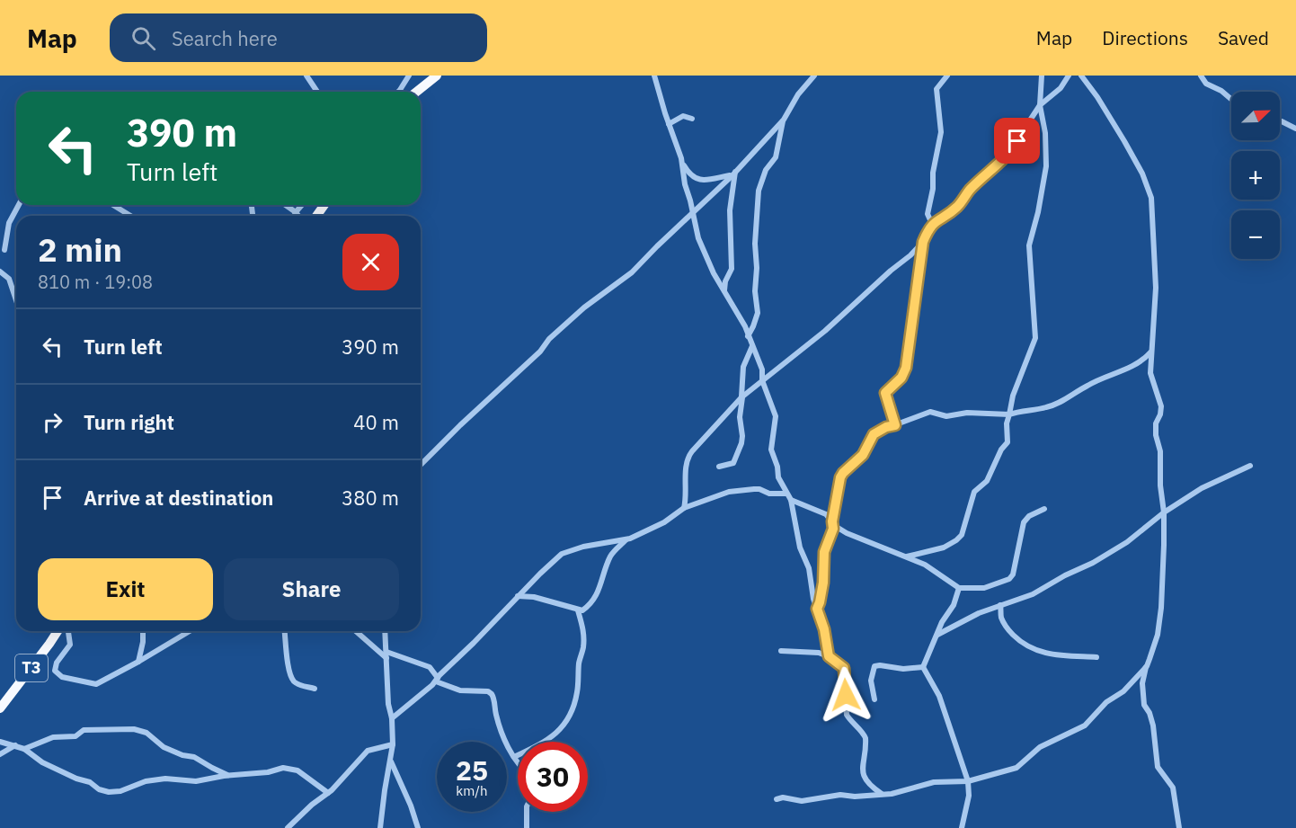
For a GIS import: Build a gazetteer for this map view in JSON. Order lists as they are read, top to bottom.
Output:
{
  "streets": {
    "highway": ["T3"]
  },
  "north": "top right",
  "page": {
    "header": "Map",
    "search": "Search here",
    "nav": ["Map", "Directions", "Saved"],
    "map_buttons": ["+", "−"],
    "turn": ["390 m", "Turn left"],
    "heading": ["2 min", "810 m · 19:08"],
    "list": [
      {
        "name": "Turn left",
        "value": "390 m"
      },
      {
        "name": "Turn right",
        "value": "40 m"
      },
      {
        "name": "Arrive at destination",
        "value": "380 m"
      }
    ],
    "buttons": ["Exit", "Share"],
    "speed": "25 km/h",
    "limit": "30"
  }
}
